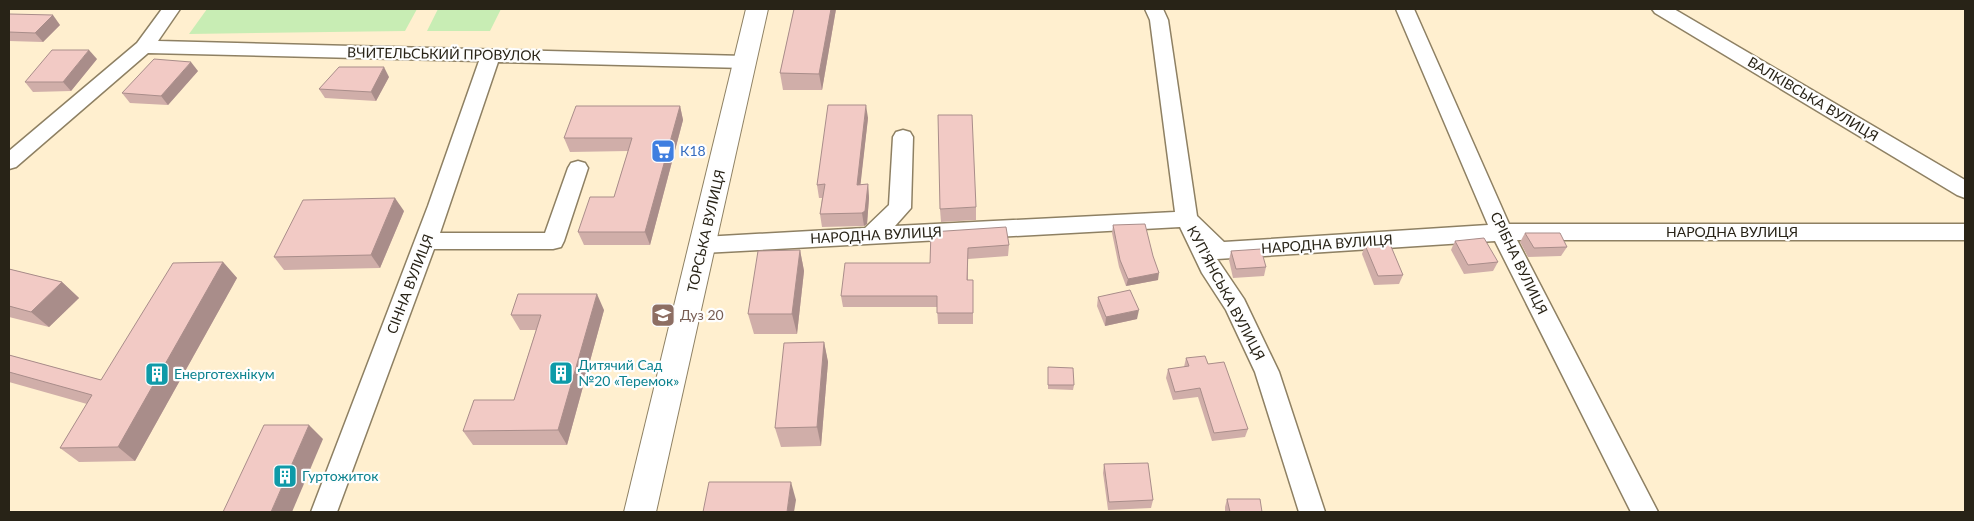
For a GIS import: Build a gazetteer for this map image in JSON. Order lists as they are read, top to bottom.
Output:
{
  "streets": {
    "main road": ["ТОРСЬКА ВУЛИЦЯ"],
    "street": [
      "ВЧИТЕЛЬСЬКИЙ ПРОВУЛОК",
      "ВАЛКІВСЬКА ВУЛИЦЯ",
      "НАРОДНА ВУЛИЦЯ",
      "СРІБНА ВУЛИЦЯ",
      "СІННА ВУЛИЦЯ",
      "КУП’ЯНСЬКА ВУЛИЦЯ"
    ]
  },
  "crossings": [
    ["ВЧИТЕЛЬСЬКИЙ ПРОВУЛОК", "ТОРСЬКА ВУЛИЦЯ"],
    ["ВЧИТЕЛЬСЬКИЙ ПРОВУЛОК", "СІННА ВУЛИЦЯ"],
    ["ТОРСЬКА ВУЛИЦЯ", "НАРОДНА ВУЛИЦЯ"],
    ["НАРОДНА ВУЛИЦЯ", "СРІБНА ВУЛИЦЯ"],
    ["НАРОДНА ВУЛИЦЯ", "КУП’ЯНСЬКА ВУЛИЦЯ"]
  ],
  "places": {
    "supermarket": ["К18"],
    "school or university": ["Дуз 20"],
    "building": ["Дитячий Сад №20 «Теремок»", "Енерготехнікум", "Гуртожиток"]
  }
}
